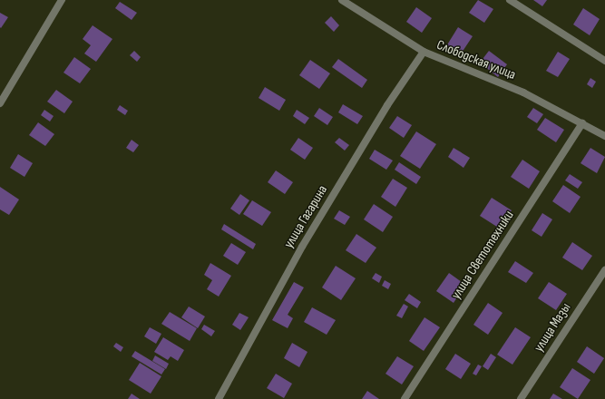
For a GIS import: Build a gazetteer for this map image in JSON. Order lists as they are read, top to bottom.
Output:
{
  "streets": {
    "street": [
      "Слободская улица",
      "улица Гагарина",
      "улица Светотехники",
      "улица Мазы"
    ]
  },
  "crossings": [
    ["Слободская улица", "улица Гагарина"],
    ["Слободская улица", "улица Светотехники"]
  ]
}
